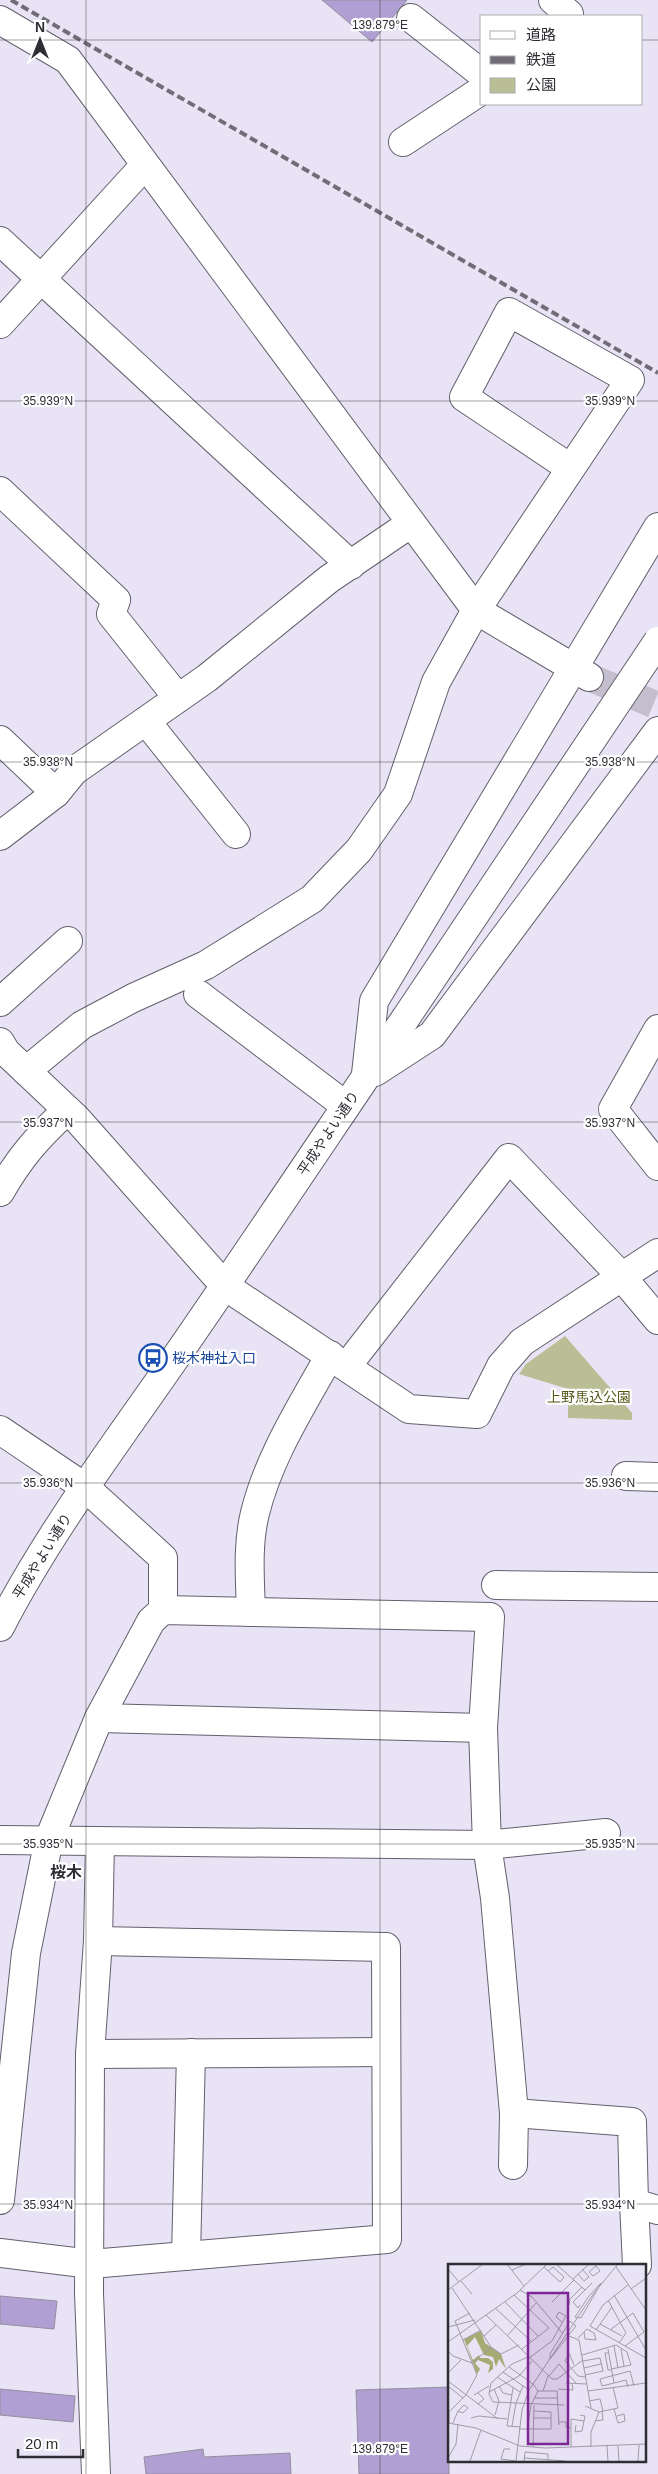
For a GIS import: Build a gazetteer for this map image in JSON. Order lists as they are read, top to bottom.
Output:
{
  "streets": {
    "street": ["平成やよい通り"]
  },
  "districts": ["桜木"],
  "parks": ["上野馬込公園"],
  "places": {
    "bus stop": ["桜木神社入口"]
  },
  "legend": ["道路", "鉄道", "公園"],
  "scale_bar": "20 m",
  "north": "top",
  "coordinates": [
    "139.879°E",
    "35.939°N",
    "35.938°N",
    "35.937°N",
    "35.936°N",
    "35.935°N",
    "35.934°N"
  ]
}
